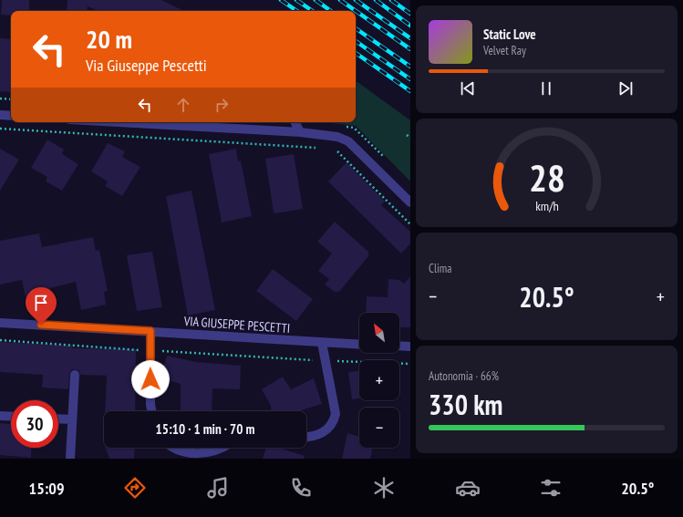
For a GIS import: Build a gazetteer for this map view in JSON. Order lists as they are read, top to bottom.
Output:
{
  "streets": {
    "street": ["VIA GIUSEPPE PESCETTI"]
  },
  "north": "top left",
  "page": {
    "turn": ["20 m", "Via Giuseppe Pescetti"],
    "song": ["Static Love", "Velvet Ray"],
    "tile": [
      "Clima",
      ["Autonomia · 66%", "330 km"]
    ],
    "heat": ["−", "20.5°", "+"],
    "map_buttons": ["+", "−"],
    "limit": "30",
    "trip": "15:10 · 1 min · 70 m",
    "tabs": ["15:09", "20.5°"],
    "gauge": ["28", "km/h"]
  }
}
